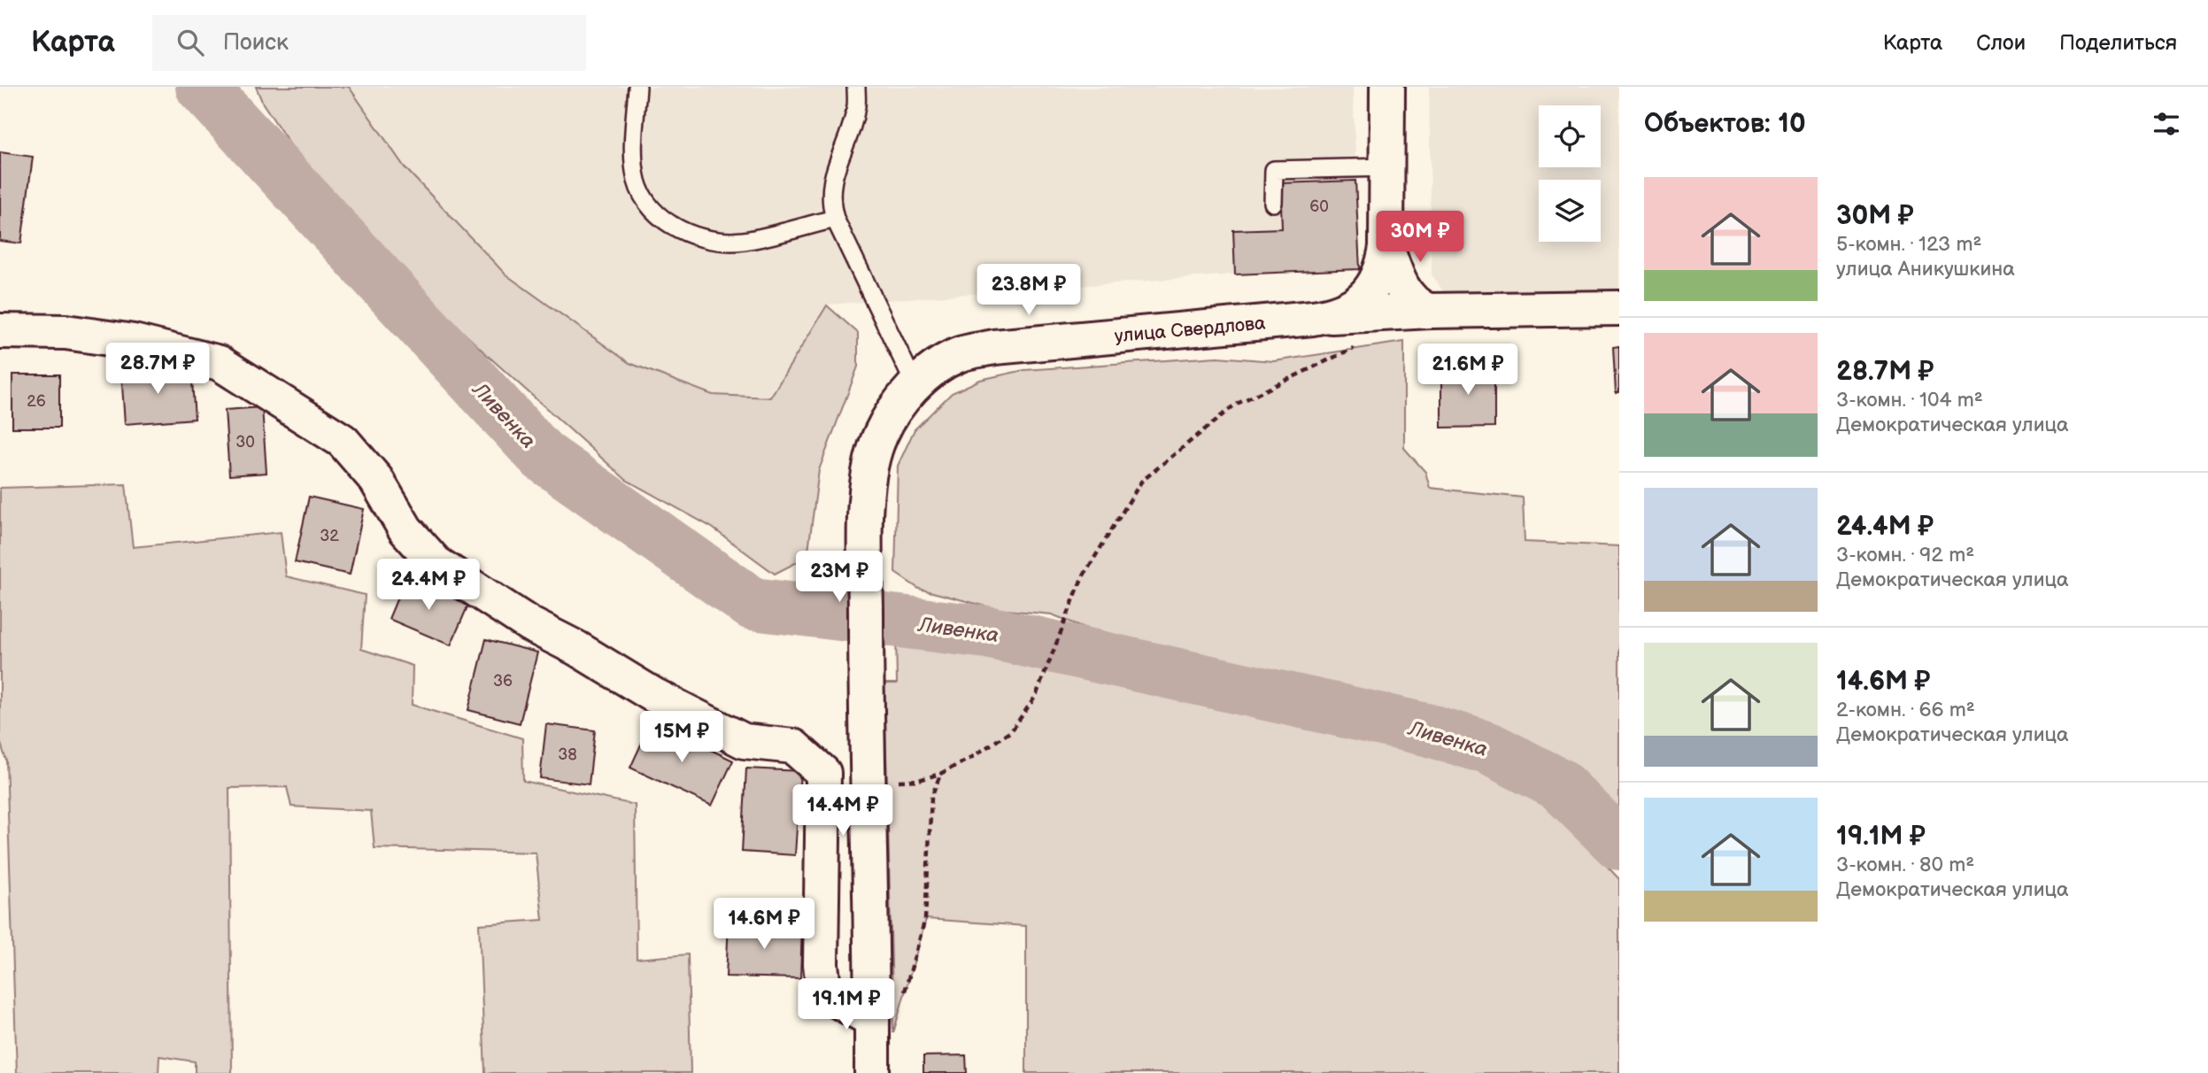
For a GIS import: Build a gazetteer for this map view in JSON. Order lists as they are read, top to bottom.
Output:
{
  "streets": {
    "street": ["улица Свердлова"]
  },
  "water": ["Ливенка"],
  "house_numbers": [
    "60",
    "26",
    "30",
    "32",
    "36",
    "38"
  ],
  "page": {
    "header": "Карта",
    "search": "Поиск",
    "nav": ["Карта", "Слои", "Поделиться"],
    "heading": "Объектов: 10",
    "list": [
      {
        "name": "30M ₽",
        "note": "5-комн. · 123 m² · улица Аникушкина"
      },
      {
        "name": "28.7M ₽",
        "note": "3-комн. · 104 m² · Демократическая улица"
      },
      {
        "name": "24.4M ₽",
        "note": "3-комн. · 92 m² · Демократическая улица"
      },
      {
        "name": "14.6M ₽",
        "note": "2-комн. · 66 m² · Демократическая улица"
      },
      {
        "name": "19.1M ₽",
        "note": "3-комн. · 80 m² · Демократическая улица"
      }
    ],
    "price": [
      "30M ₽",
      "23.8M ₽",
      "28.7M ₽",
      "21.6M ₽",
      "23M ₽",
      "24.4M ₽",
      "15M ₽",
      "14.4M ₽",
      "14.6M ₽",
      "19.1M ₽"
    ]
  }
}
